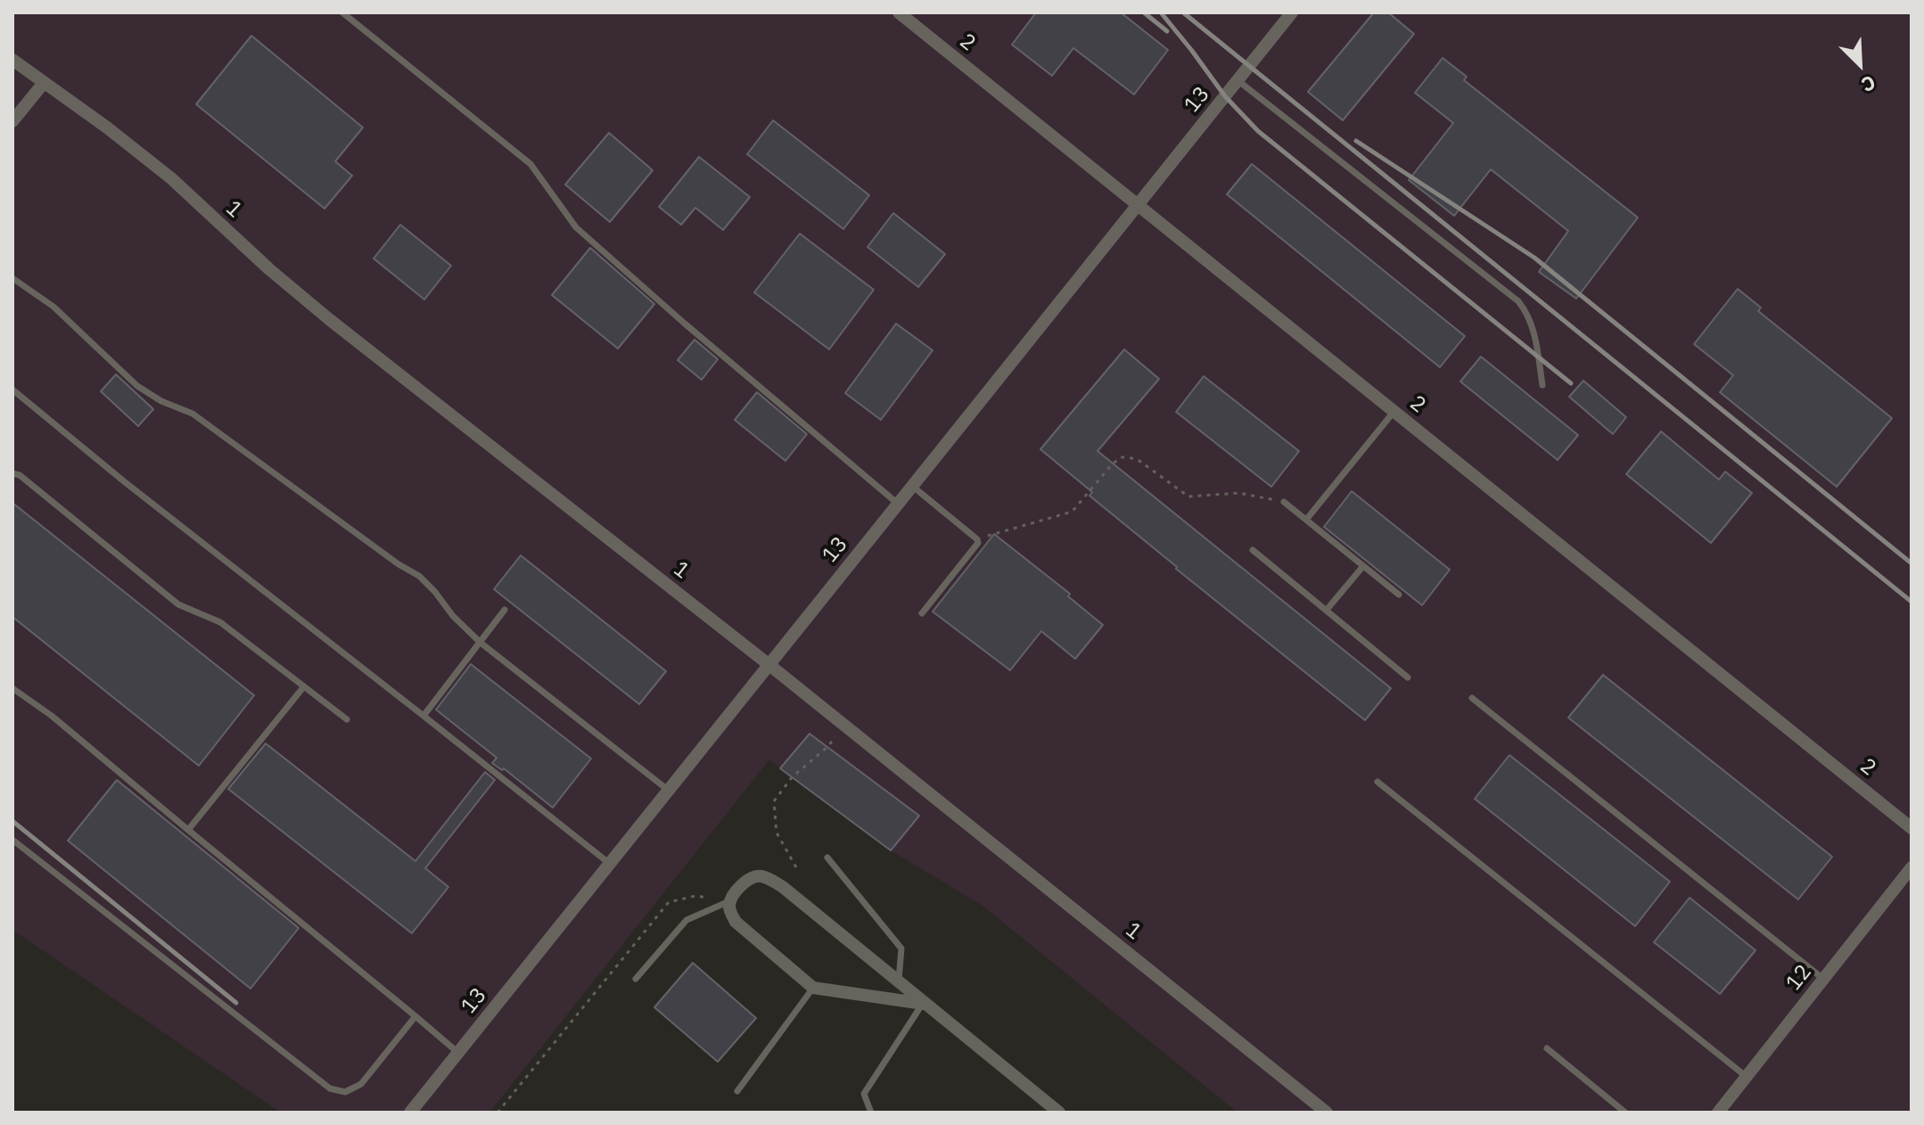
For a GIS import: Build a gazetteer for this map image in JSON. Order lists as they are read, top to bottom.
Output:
{
  "streets": {
    "street": [
      "2",
      "13",
      "1",
      "12"
    ]
  },
  "crossings": [
    ["2", "13"],
    ["13", "1"]
  ],
  "north": "bottom right"
}
